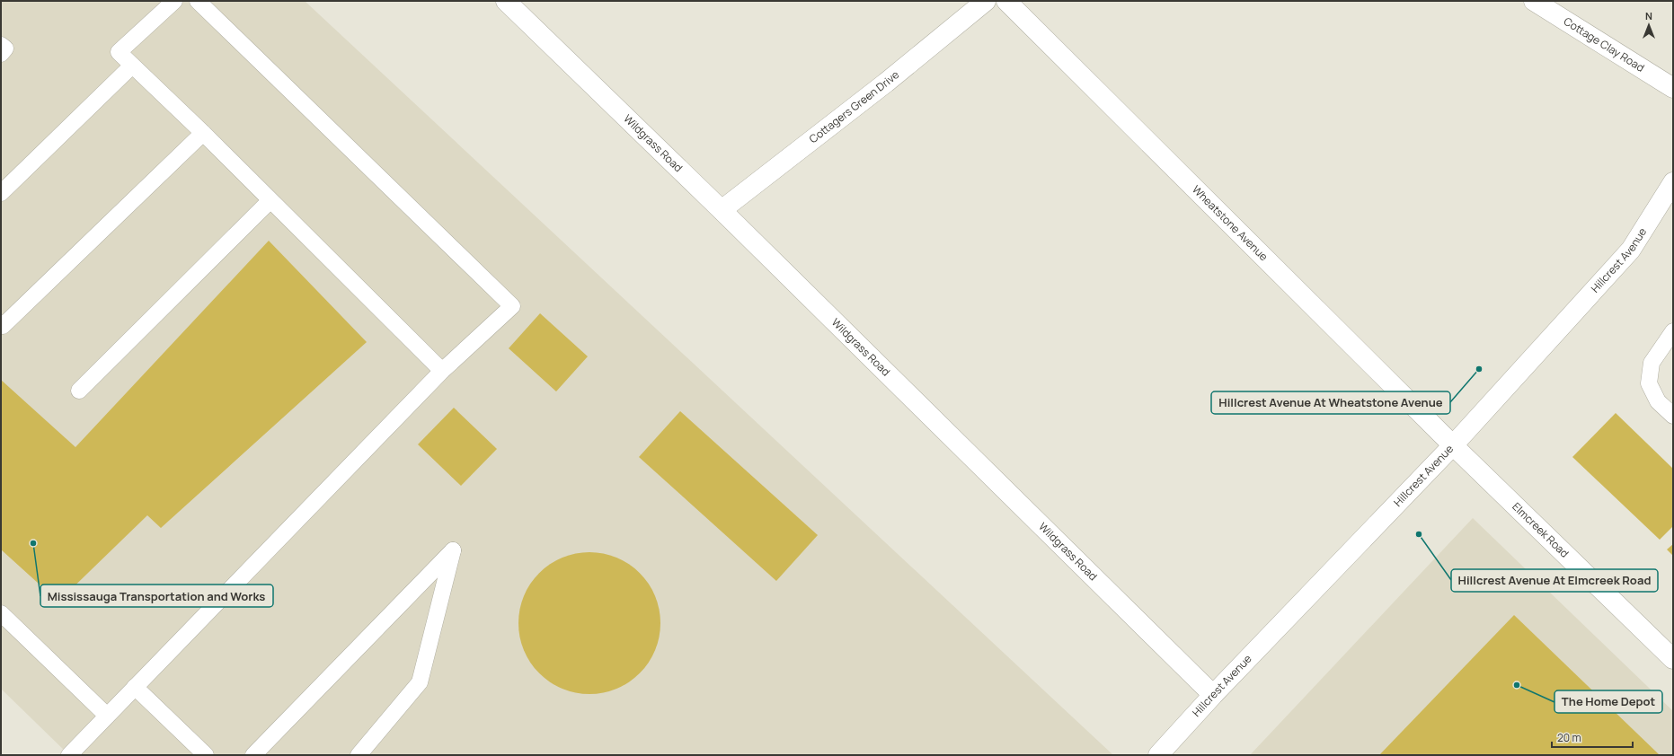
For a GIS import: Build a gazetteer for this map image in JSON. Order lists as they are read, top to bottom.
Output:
{
  "streets": {
    "street": [
      "Cottage Clay Road",
      "Cottagers Green Drive",
      "Wildgrass Road",
      "Wheatstone Avenue",
      "Hillcrest Avenue",
      "Elmcreek Road"
    ]
  },
  "crossings": [
    ["Cottagers Green Drive", "Wildgrass Road"],
    ["Wildgrass Road", "Hillcrest Avenue"],
    ["Wheatstone Avenue", "Hillcrest Avenue"],
    ["Wheatstone Avenue", "Elmcreek Road"],
    ["Hillcrest Avenue", "Elmcreek Road"]
  ],
  "places": [
    "Hillcrest Avenue At Wheatstone Avenue",
    "Hillcrest Avenue At Elmcreek Road",
    "Mississauga Transportation and Works",
    "The Home Depot"
  ],
  "scale_bar": "20 m",
  "north": "top"
}
